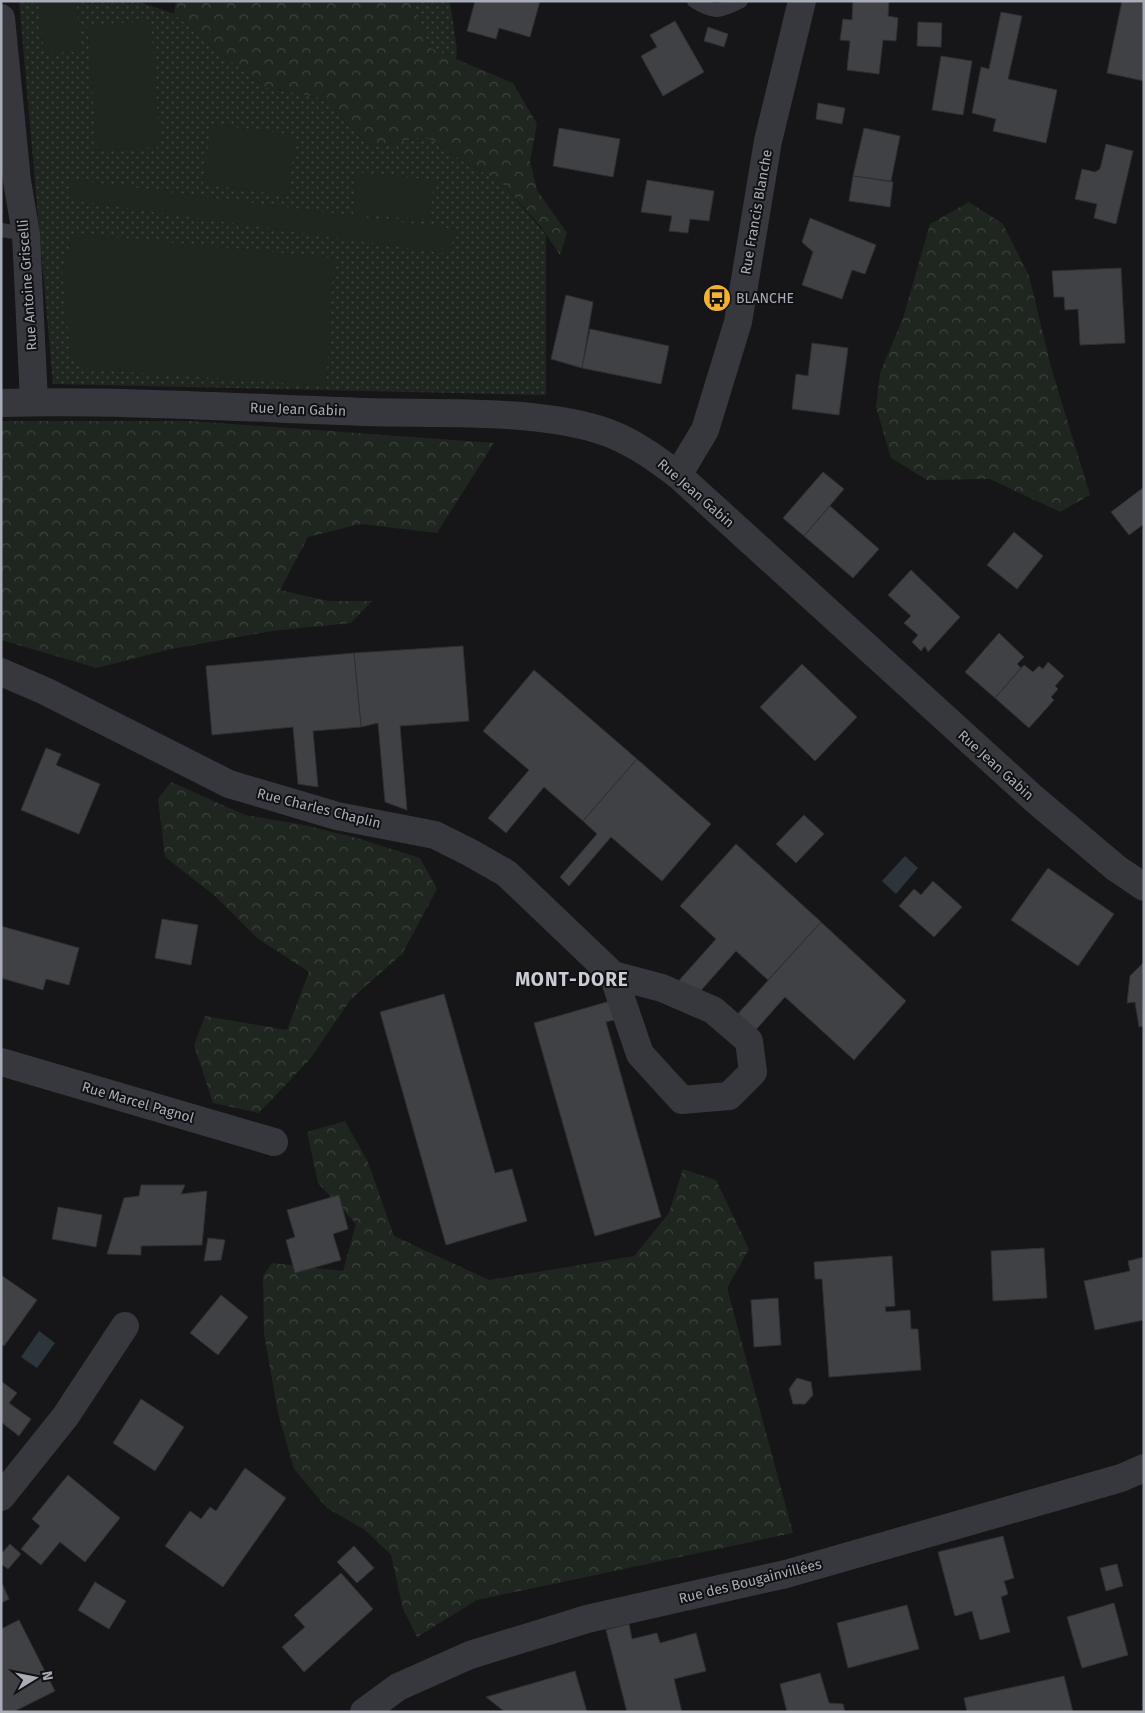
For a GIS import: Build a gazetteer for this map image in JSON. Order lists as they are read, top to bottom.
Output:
{
  "streets": {
    "street": [
      "Rue Francis Blanche",
      "Rue Antoine Griscelli",
      "Rue Jean Gabin",
      "Rue Charles Chaplin",
      "Rue Marcel Pagnol",
      "Rue des Bougainvillées"
    ]
  },
  "crossings": [
    ["Rue Francis Blanche", "Rue Jean Gabin"],
    ["Rue Antoine Griscelli", "Rue Jean Gabin"]
  ],
  "districts": ["MONT-DORE"],
  "places": {
    "bus stop": ["BLANCHE"]
  },
  "north": "right"
}
